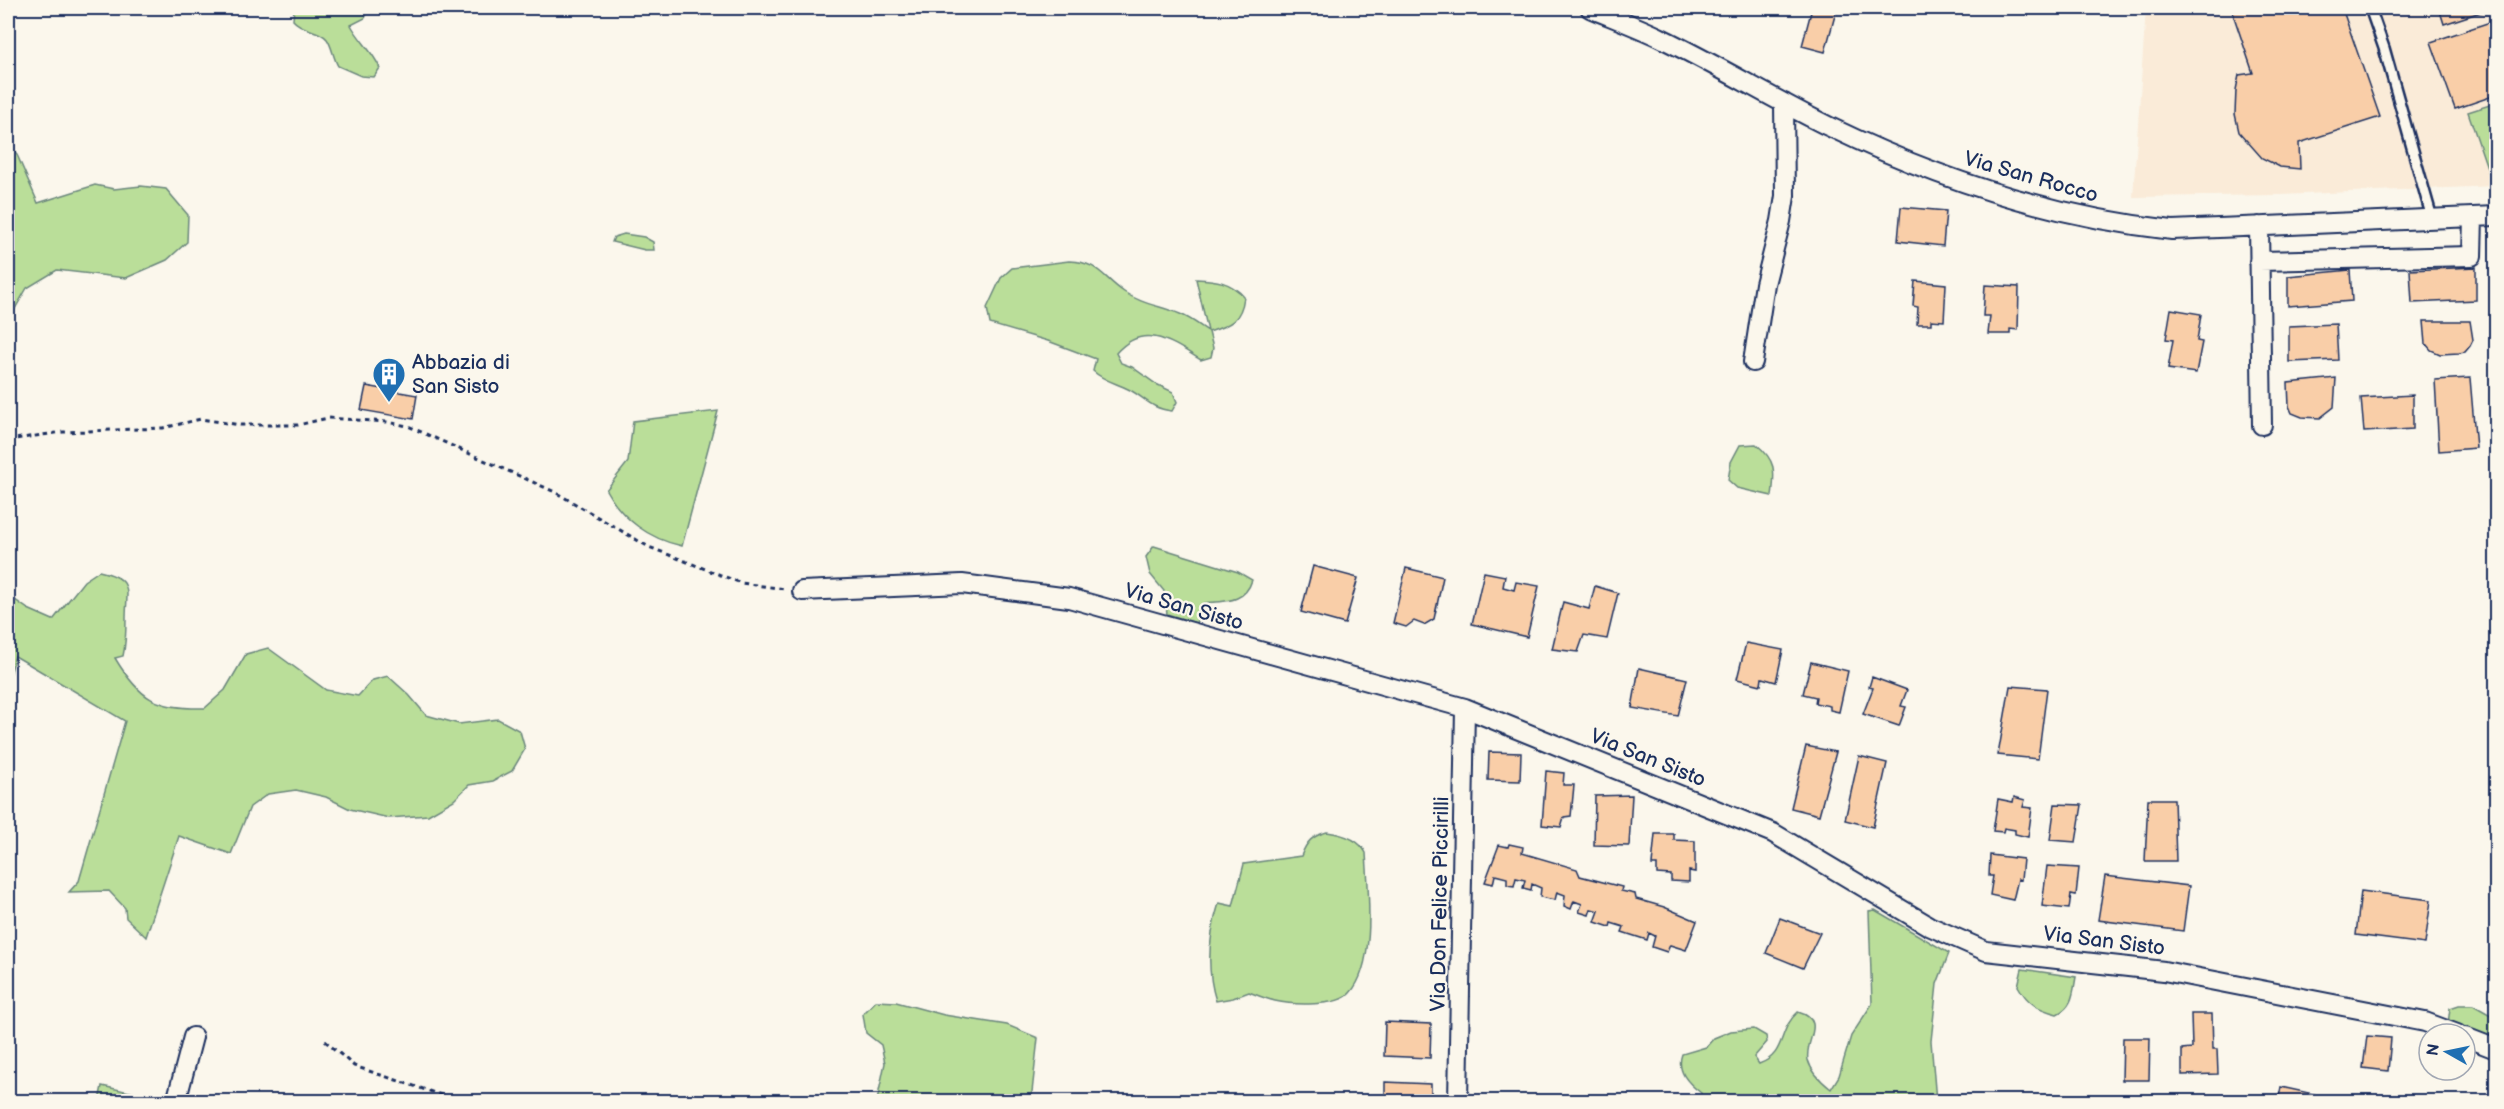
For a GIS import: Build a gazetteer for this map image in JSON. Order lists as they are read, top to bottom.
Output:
{
  "streets": {
    "street": ["Via San Rocco", "Via San Sisto", "Via Don Felice Piccirilli"]
  },
  "crossings": [
    ["Via San Sisto", "Via Don Felice Piccirilli"]
  ],
  "places": {
    "building": ["Abbazia di San Sisto"]
  },
  "north": "left"
}
